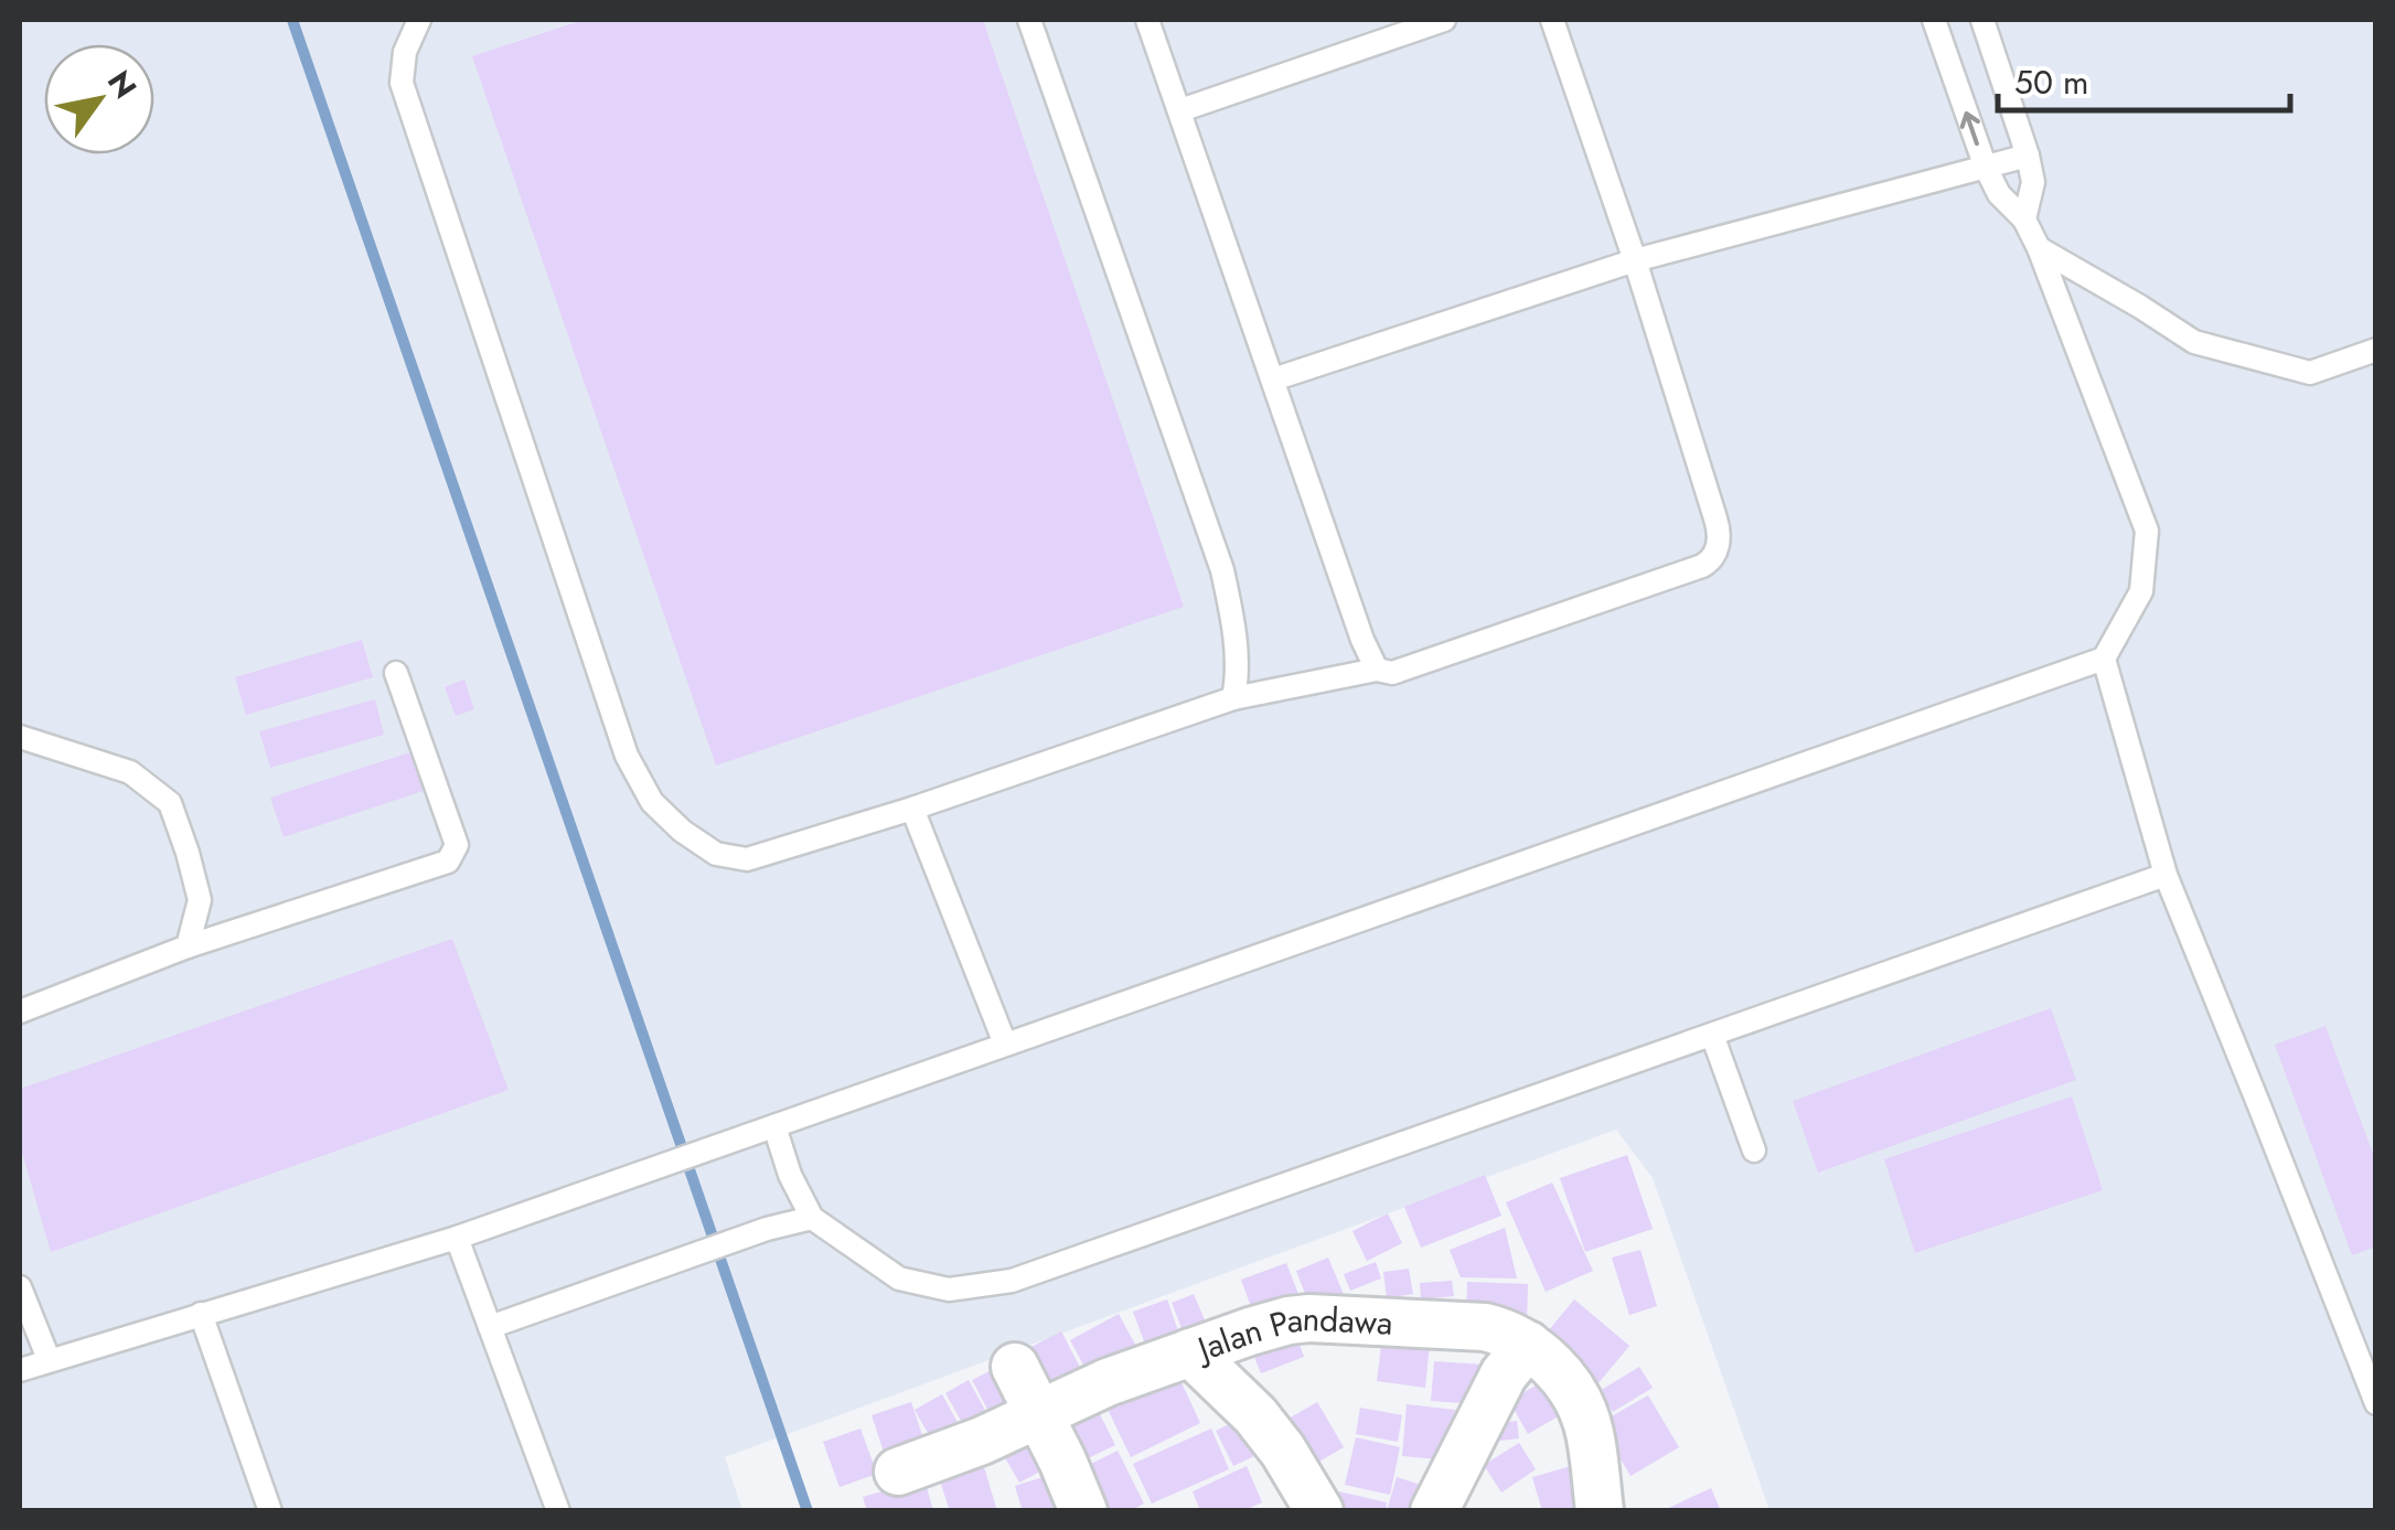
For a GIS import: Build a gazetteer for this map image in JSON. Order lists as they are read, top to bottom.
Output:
{
  "streets": {
    "street": ["Jalan Pandawa"]
  },
  "scale_bar": "50 m",
  "north": "top right"
}
